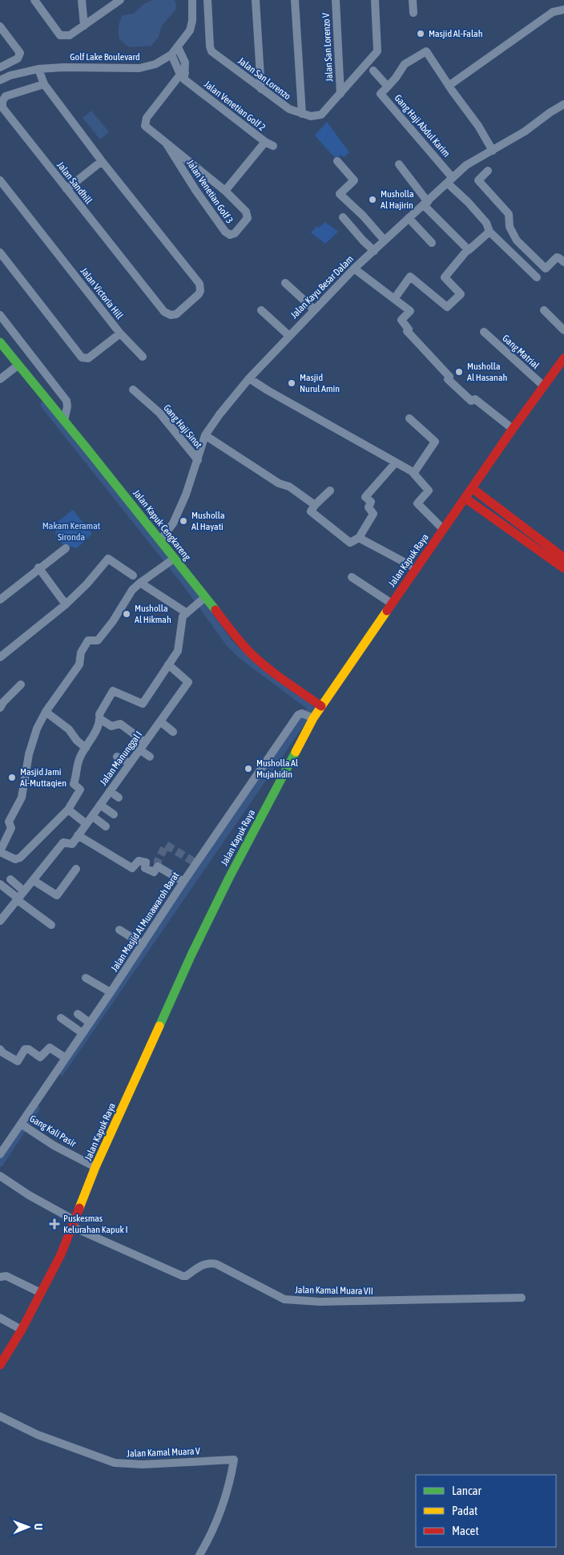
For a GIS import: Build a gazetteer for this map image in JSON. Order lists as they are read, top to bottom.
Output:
{
  "streets": {
    "main road": ["Jalan Kapuk Cengkareng", "Jalan Kapuk Raya"],
    "street": [
      "Jalan San Lorenzo V",
      "Golf Lake Boulevard",
      "Jalan San Lorenzo",
      "Jalan Venetian Golf 2",
      "Gang Haji Abdul Karim",
      "Jalan Sandhill",
      "Jalan Venetian Golf 3",
      "Jalan Kayu Besar Dalam",
      "Jalan Victoria Hill",
      "Gang Matrial",
      "Gang Haji Sinot",
      "Jalan Manunggal I",
      "Jalan Masjid Al Munawaroh Barat",
      "Gang Kali Pasir",
      "Jalan Kamal Muara VII",
      "Jalan Kamal Muara V"
    ]
  },
  "crossings": [
    ["Jalan San Lorenzo V", "Jalan San Lorenzo"],
    ["Golf Lake Boulevard", "Jalan Venetian Golf 2"],
    ["Jalan Venetian Golf 2", "Jalan Venetian Golf 3"],
    ["Gang Haji Abdul Karim", "Jalan Kayu Besar Dalam"],
    ["Jalan Kayu Besar Dalam", "Gang Haji Sinot"],
    ["Jalan Kayu Besar Dalam", "Jalan Kapuk Cengkareng"],
    ["Jalan Kapuk Cengkareng", "Jalan Kapuk Raya"],
    ["Jalan Kapuk Raya", "Jalan Masjid Al Munawaroh Barat"],
    ["Jalan Kapuk Raya", "Gang Kali Pasir"],
    ["Jalan Kapuk Raya", "Jalan Kamal Muara VII"],
    ["Jalan Masjid Al Munawaroh Barat", "Gang Kali Pasir"]
  ],
  "parks": ["Makam Keramat Sironda"],
  "places": {
    "other": [
      "Masjid Al-Falah",
      "Musholla Al Hajirin",
      "Musholla Al Hasanah",
      "Masjid Nurul Amin",
      "Musholla Al Hayati",
      "Musholla Al Hikmah",
      "Musholla Al Mujahidin",
      "Masjid Jami Al-Muttaqien"
    ],
    "health": ["Puskesmas Kelurahan Kapuk I"]
  },
  "legend": ["Lancar", "Padat", "Macet"],
  "north": "right"
}
